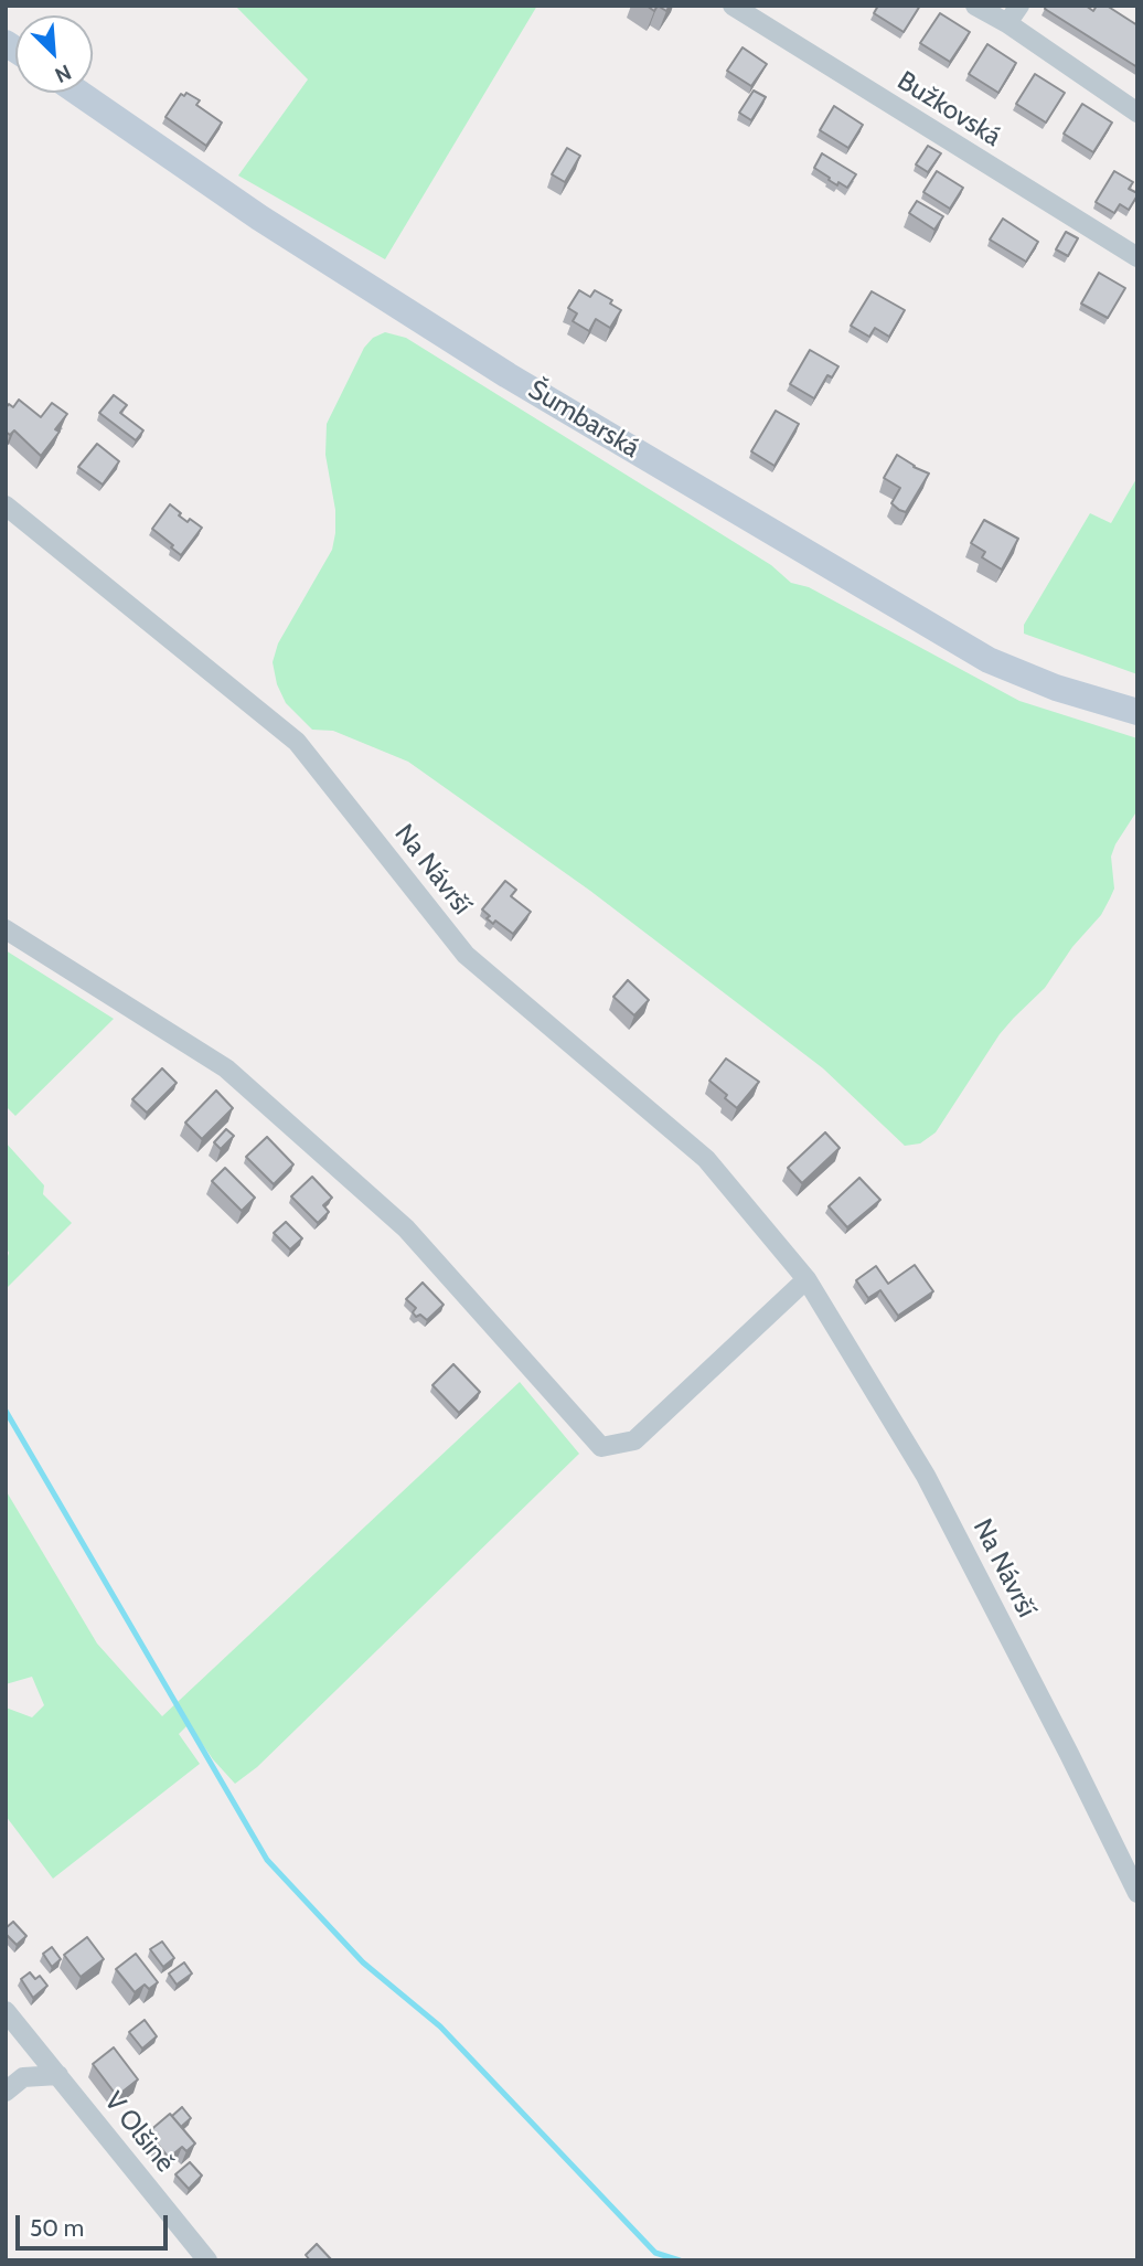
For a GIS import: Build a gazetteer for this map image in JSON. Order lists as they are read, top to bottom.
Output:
{
  "streets": {
    "street": [
      "Bužkovská",
      "Šumbarská",
      "Na Návrší",
      "V Olšině"
    ]
  },
  "scale_bar": "50 m",
  "north": "bottom right"
}
